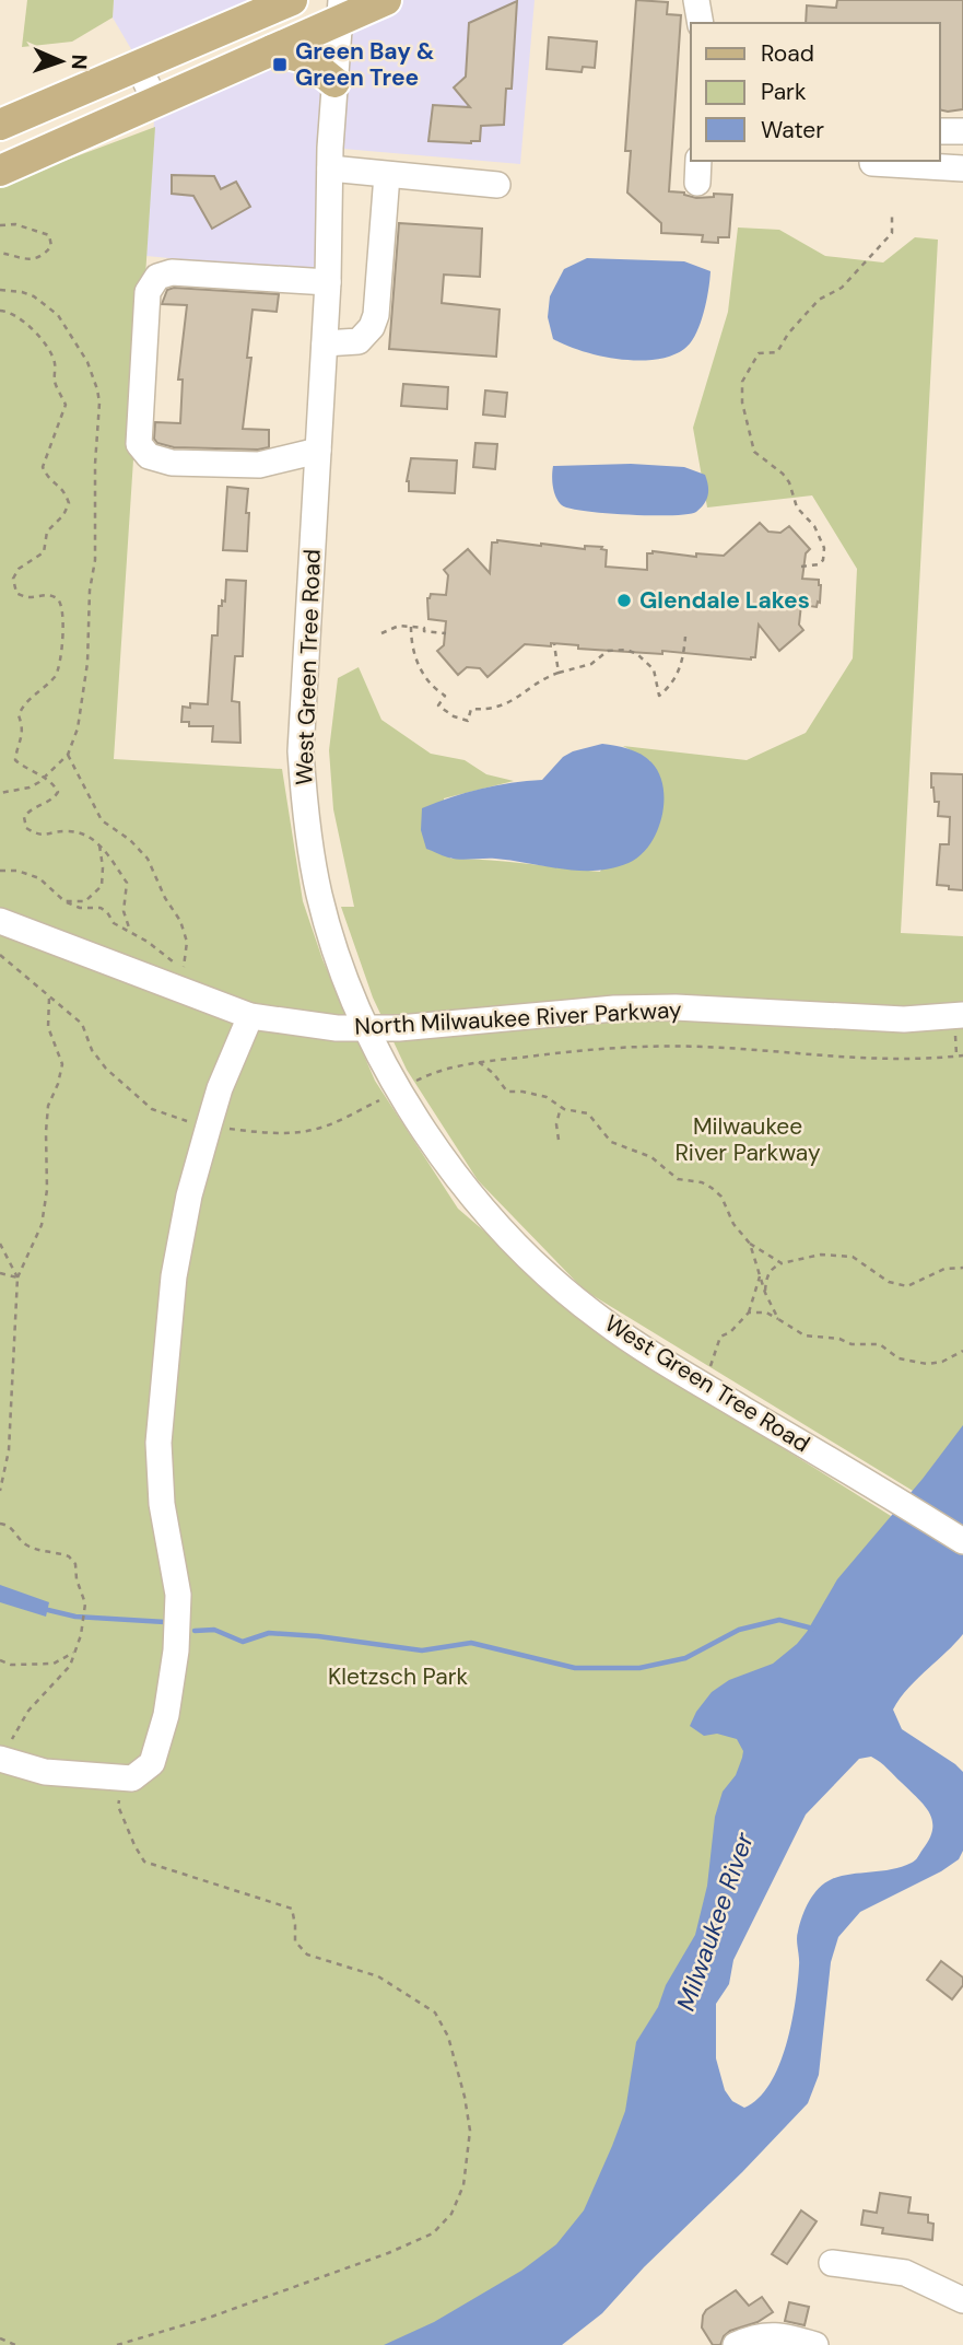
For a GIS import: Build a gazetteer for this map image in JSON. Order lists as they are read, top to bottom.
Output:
{
  "streets": {
    "street": ["West Green Tree Road", "North Milwaukee River Parkway"]
  },
  "crossings": [
    ["West Green Tree Road", "North Milwaukee River Parkway"]
  ],
  "water": ["Milwaukee River"],
  "parks": ["Milwaukee River Parkway", "Kletzsch Park"],
  "places": {
    "transit": ["Green Bay & Green Tree"],
    "other": ["Glendale Lakes"]
  },
  "legend": ["Road", "Park", "Water"],
  "north": "right"
}
